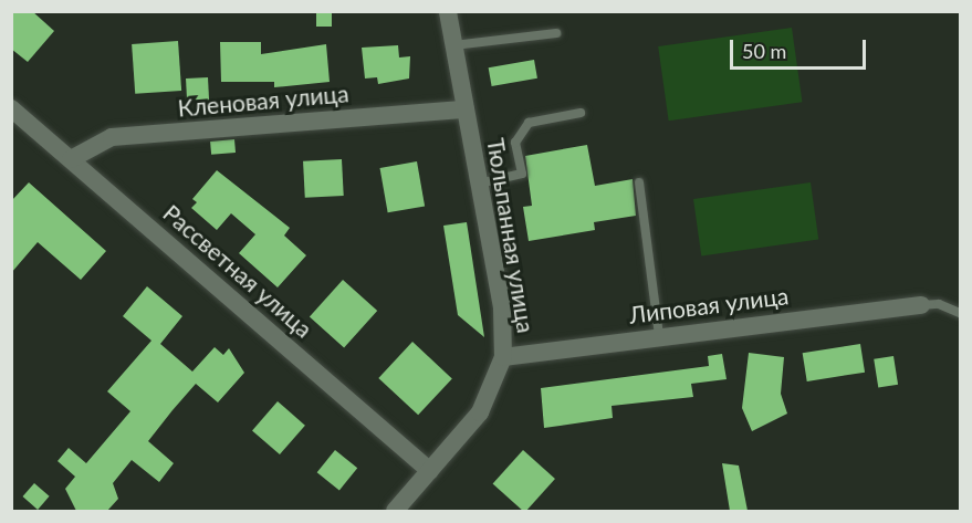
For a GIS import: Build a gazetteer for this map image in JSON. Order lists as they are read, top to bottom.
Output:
{
  "streets": {
    "street": [
      "Кленовая улица",
      "Тюльпанная улица",
      "Рассветная улица",
      "Липовая улица"
    ]
  },
  "crossings": [
    ["Кленовая улица", "Тюльпанная улица"],
    ["Кленовая улица", "Рассветная улица"],
    ["Тюльпанная улица", "Рассветная улица"],
    ["Тюльпанная улица", "Липовая улица"]
  ],
  "scale_bar": "50 m"
}
